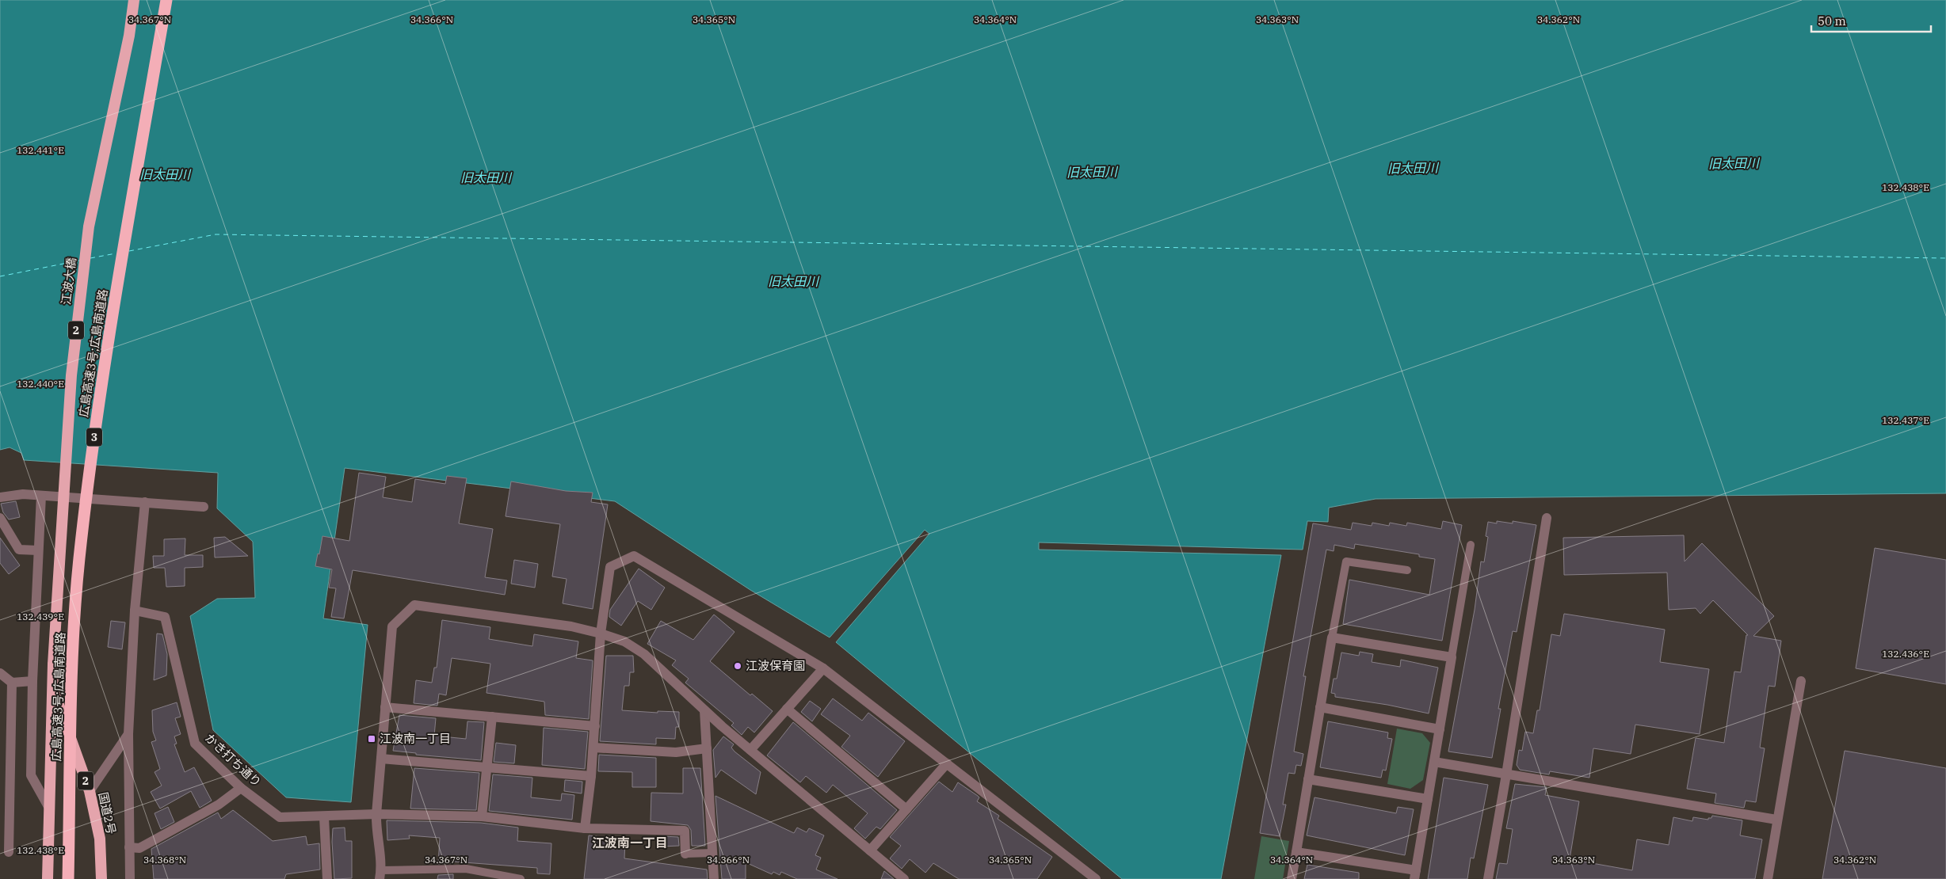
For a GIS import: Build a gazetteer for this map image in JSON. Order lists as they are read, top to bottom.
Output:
{
  "streets": {
    "highway": [
      "江波大橋",
      "2",
      "広島高速3号;広島南道路",
      "3",
      "国道2号"
    ],
    "street": ["かき打ち通り"]
  },
  "crossings": [
    ["江波大橋", "国道2号"]
  ],
  "districts": ["江波南一丁目"],
  "water": ["旧太田川"],
  "places": {
    "other": ["江波保育園"],
    "transit": ["江波南一丁目"]
  },
  "scale_bar": "50 m",
  "coordinates": [
    "34.367°N",
    "34.366°N",
    "34.365°N",
    "34.363°N",
    "34.364°N",
    "34.362°N",
    "132.441°E",
    "132.438°E",
    "132.440°E",
    "132.437°E",
    "132.439°E",
    "132.436°E",
    "34.368°N"
  ]
}
